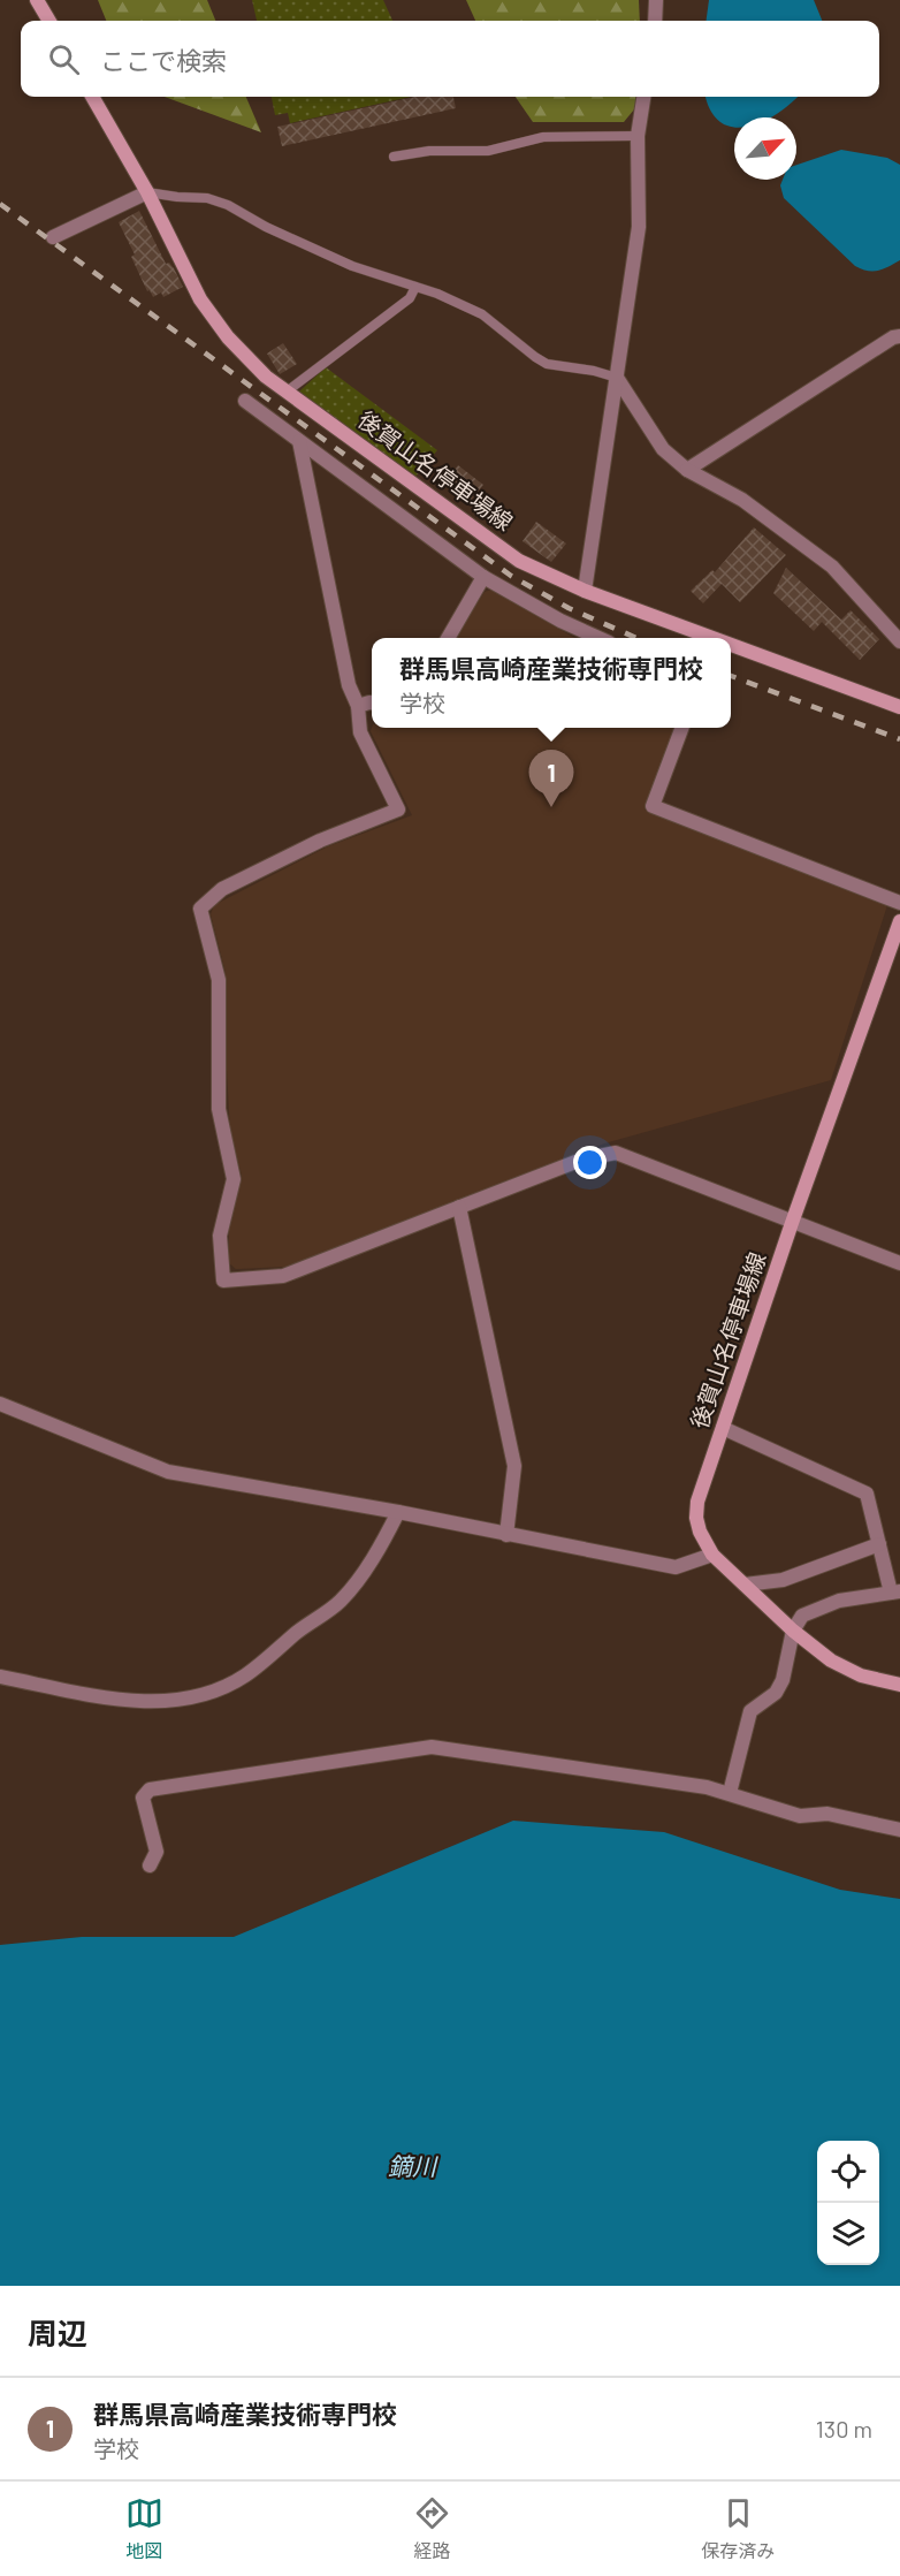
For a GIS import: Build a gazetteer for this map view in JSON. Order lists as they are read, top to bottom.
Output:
{
  "streets": {
    "main road": ["後賀山名停車場線"]
  },
  "water": ["鏑川"],
  "north": "top right",
  "page": {
    "search": "ここで検索",
    "popup": ["群馬県高崎産業技術専門校", "学校"],
    "pins": "1",
    "heading": "周辺",
    "list": [
      {
        "mark": "1",
        "name": "群馬県高崎産業技術専門校",
        "note": "学校",
        "value": "130 m"
      }
    ],
    "nav": ["地図", "経路", "保存済み"]
  }
}
